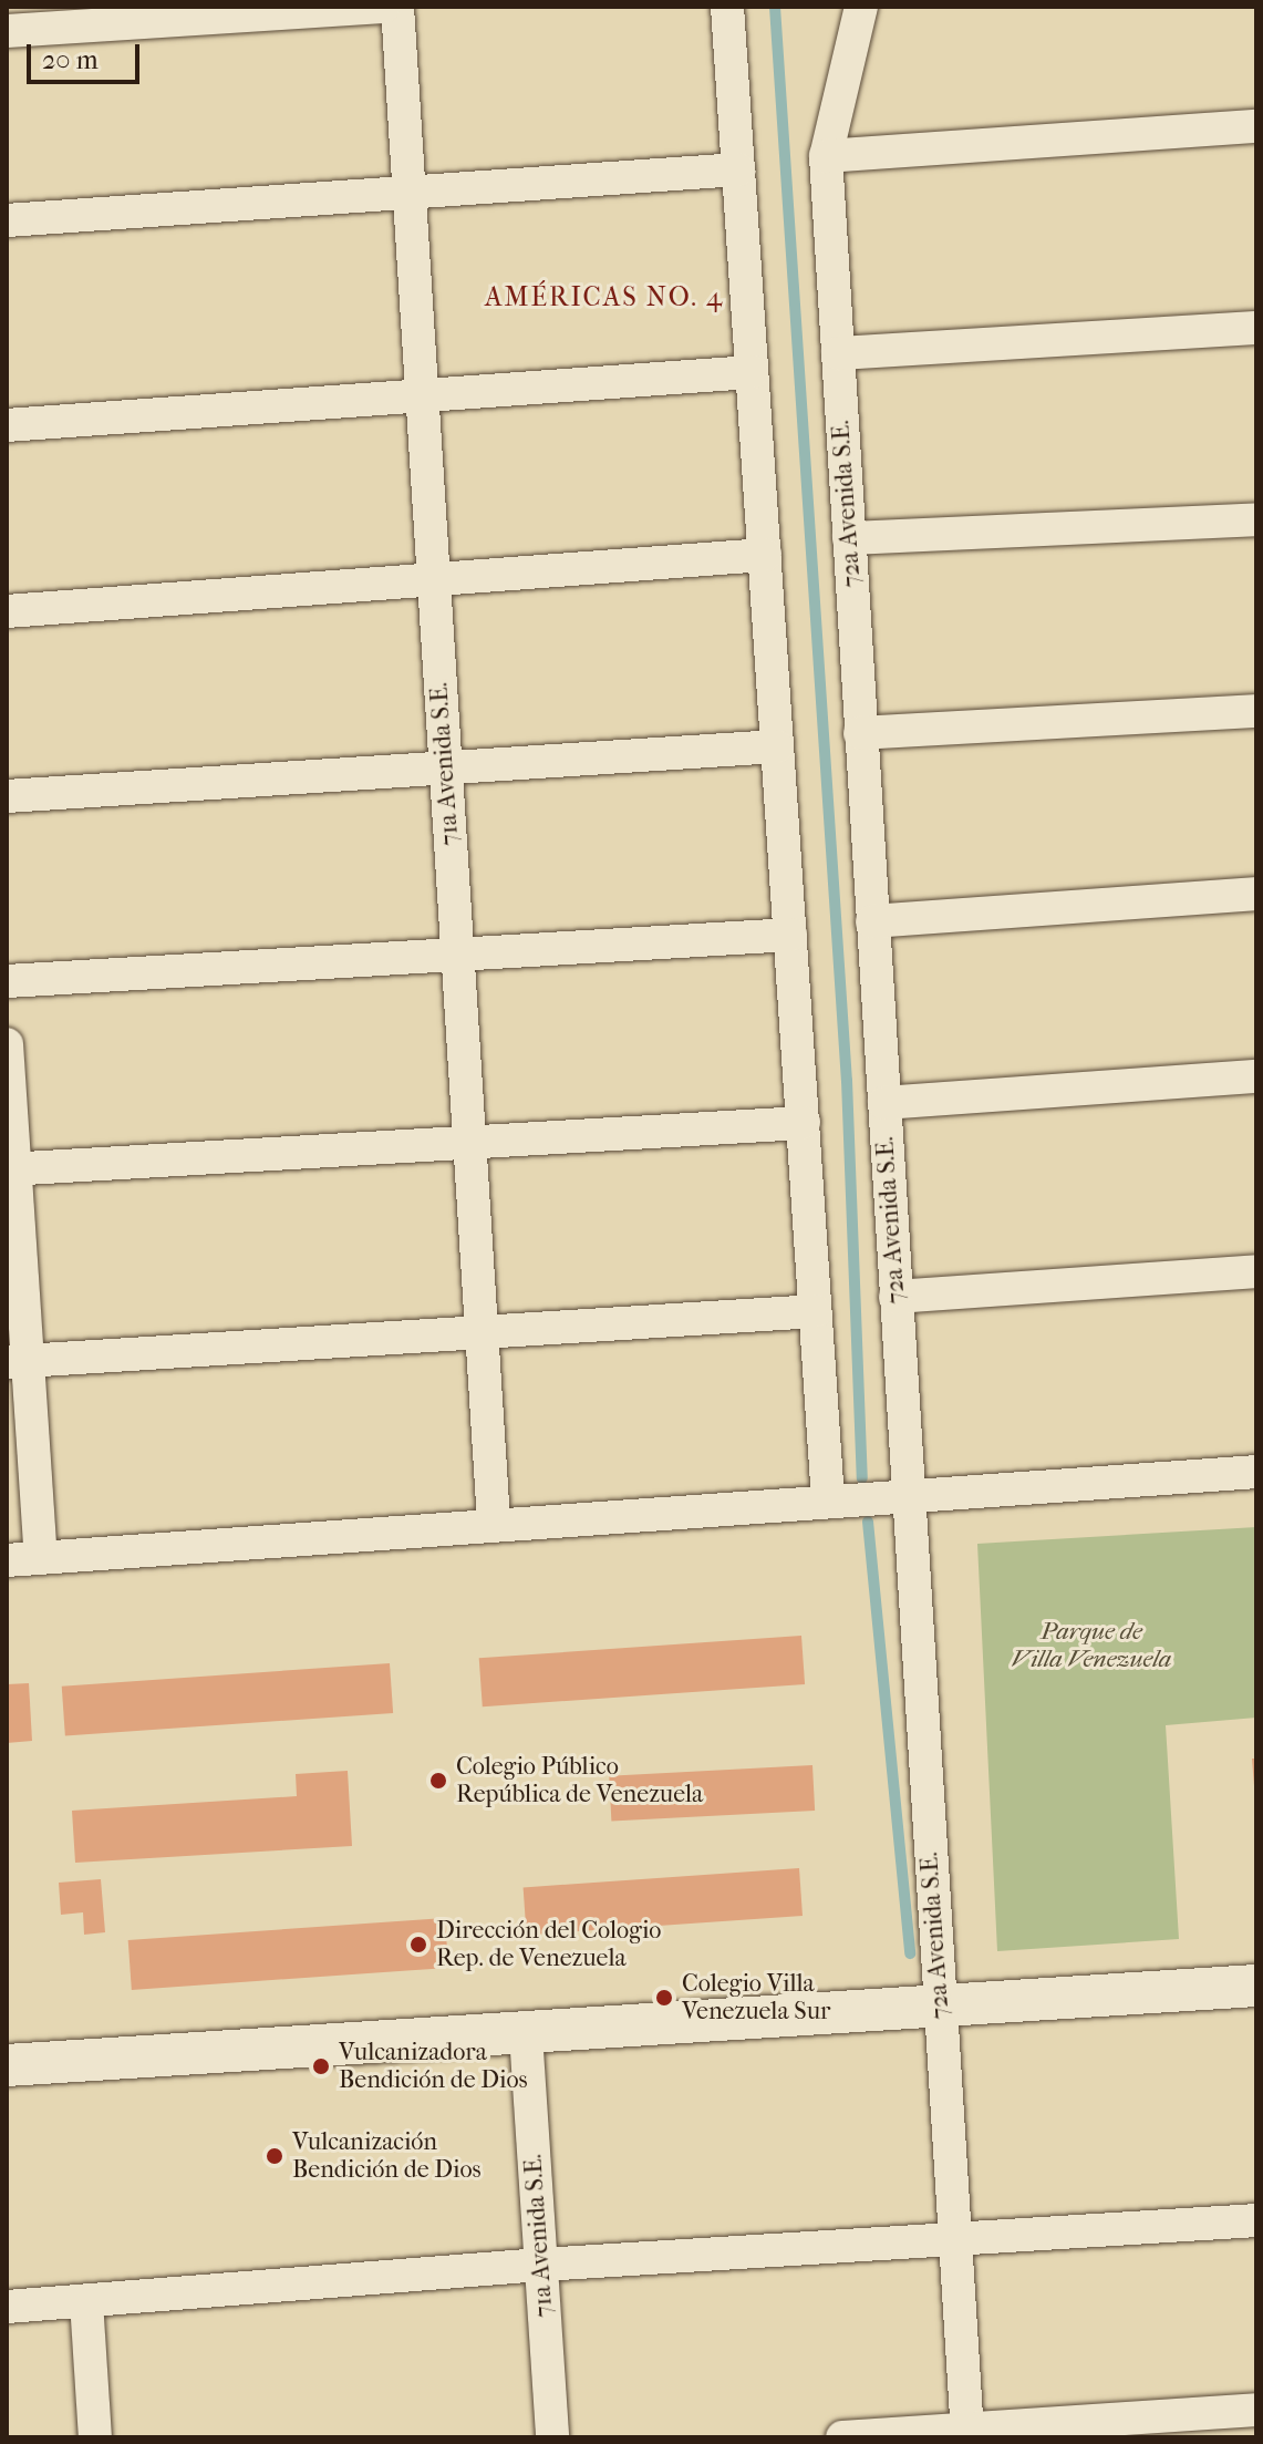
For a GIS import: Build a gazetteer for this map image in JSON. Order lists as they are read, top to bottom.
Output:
{
  "streets": {
    "street": ["72a Avenida S.E.", "71a Avenida S.E."]
  },
  "districts": ["AMÉRICAS NO. 4"],
  "parks": ["Parque de Villa Venezuela"],
  "places": [
    "Colegio Público República de Venezuela",
    "Dirección del Cologio Rep. de Venezuela",
    "Colegio Villa Venezuela Sur",
    "Vulcanizadora Bendición de Dios",
    "Vulcanización Bendición de Dios"
  ],
  "scale_bar": "20 m"
}
